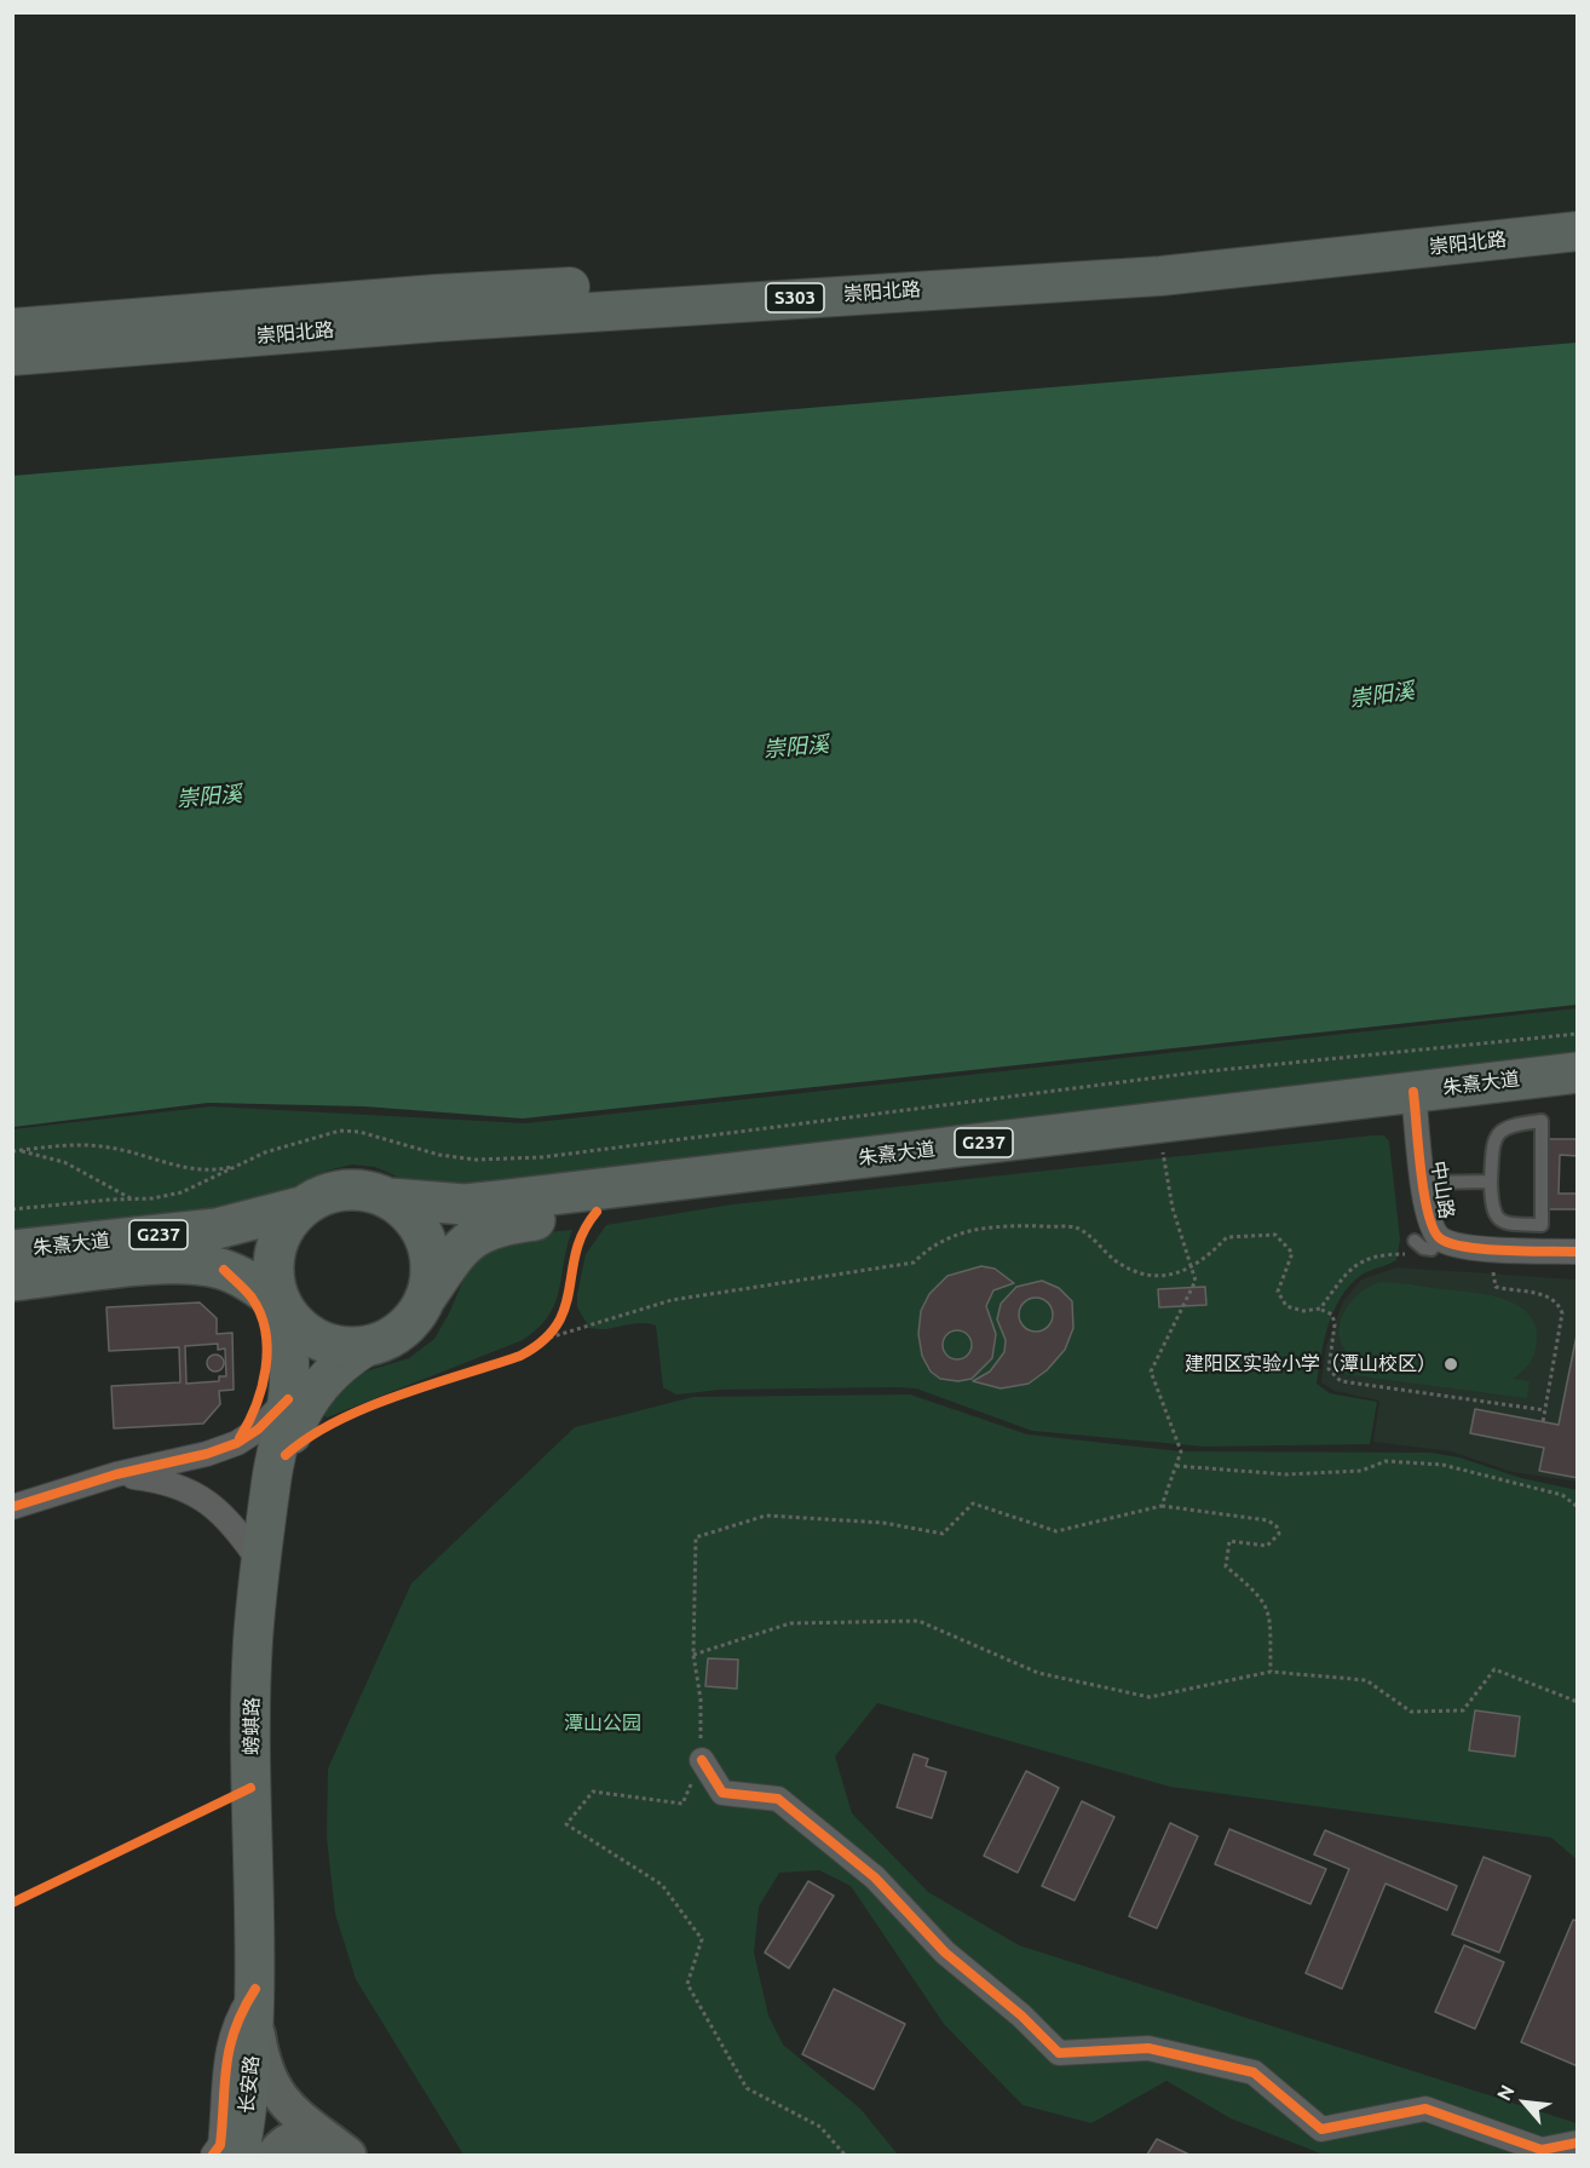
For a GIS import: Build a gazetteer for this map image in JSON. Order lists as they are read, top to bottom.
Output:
{
  "streets": {
    "highway": ["朱熹大道", "G237"],
    "main road": [
      "崇阳北路",
      "S303",
      "螃蜞路",
      "长安路"
    ],
    "street": ["中山路"]
  },
  "crossings": [
    ["朱熹大道", "G237"],
    ["朱熹大道", "中山路"],
    ["螃蜞路", "长安路"]
  ],
  "water": ["崇阳溪"],
  "parks": ["潭山公园"],
  "places": ["建阳区实验小学（潭山校区）"],
  "north": "top left"
}
